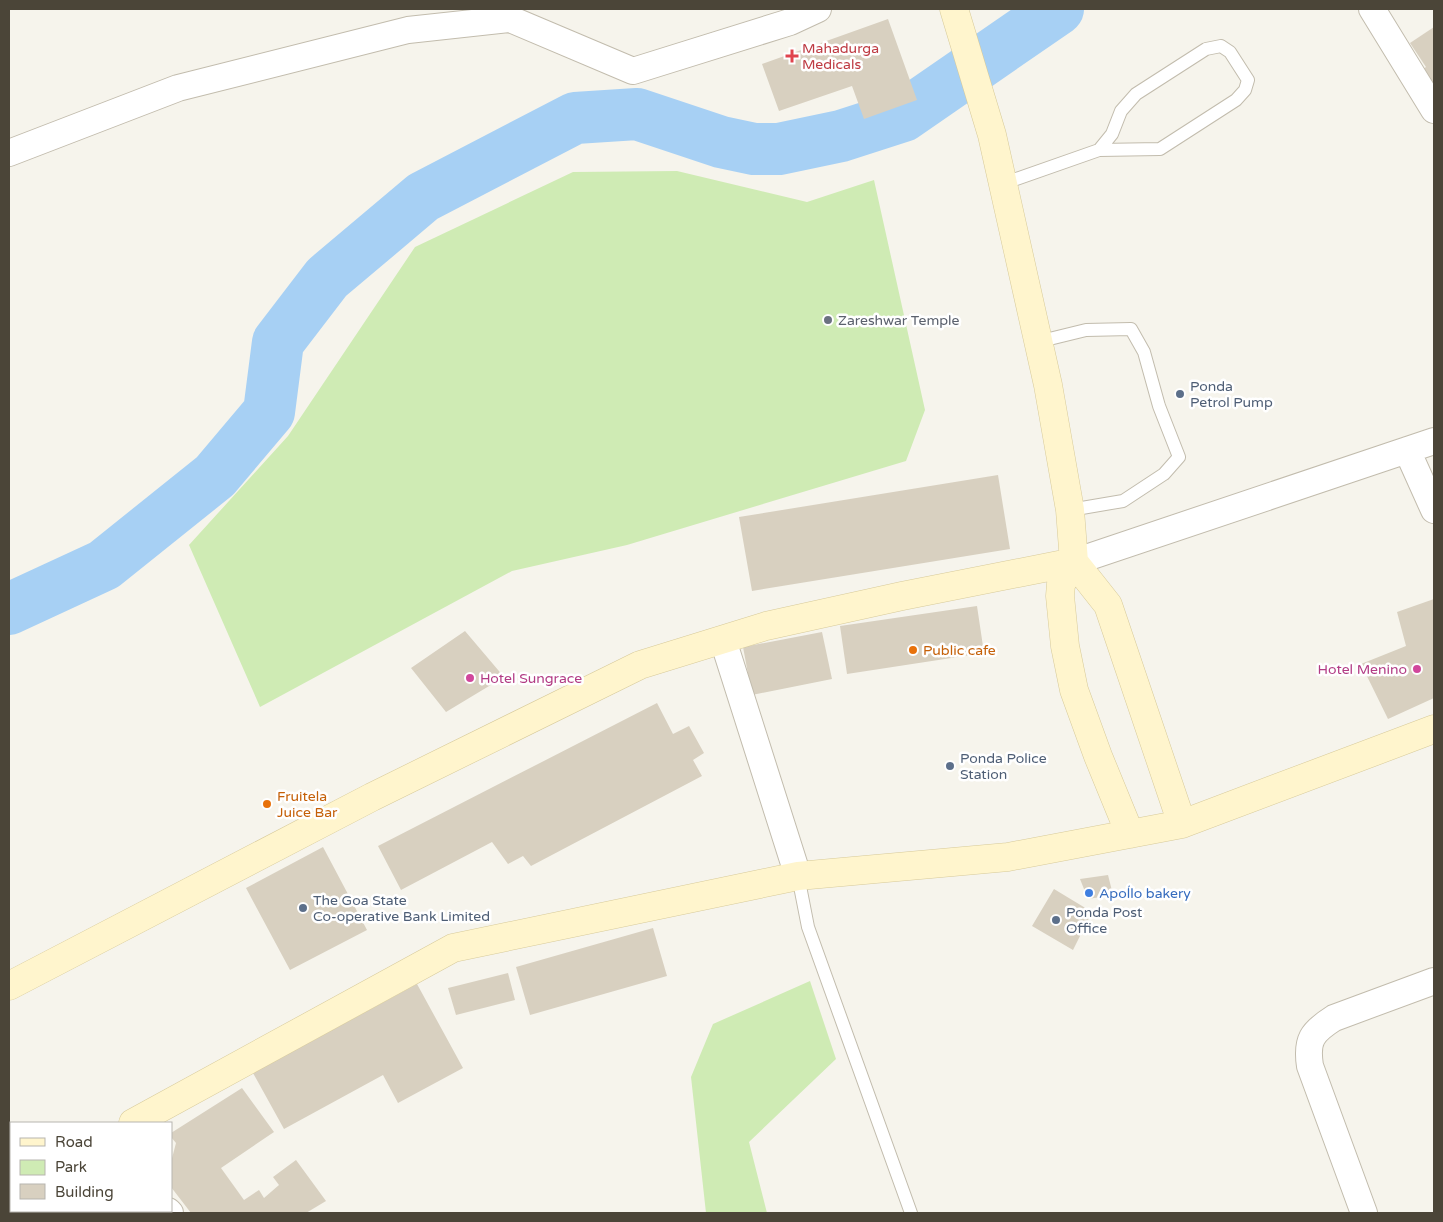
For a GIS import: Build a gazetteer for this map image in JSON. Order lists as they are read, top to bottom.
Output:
{
  "places": {
    "health": ["Mahadurga Medicals"],
    "other": [
      "Zareshwar Temple",
      "Ponda Petrol Pump",
      "Public cafe",
      "Hotel Menino",
      "Hotel Sungrace",
      "Ponda Police Station",
      "Fruitela Juice Bar",
      "Apoĺlo bakery",
      "The Goa State Co-operative Bank Limited",
      "Ponda Post Office"
    ]
  },
  "legend": ["Road", "Park", "Building"]
}
